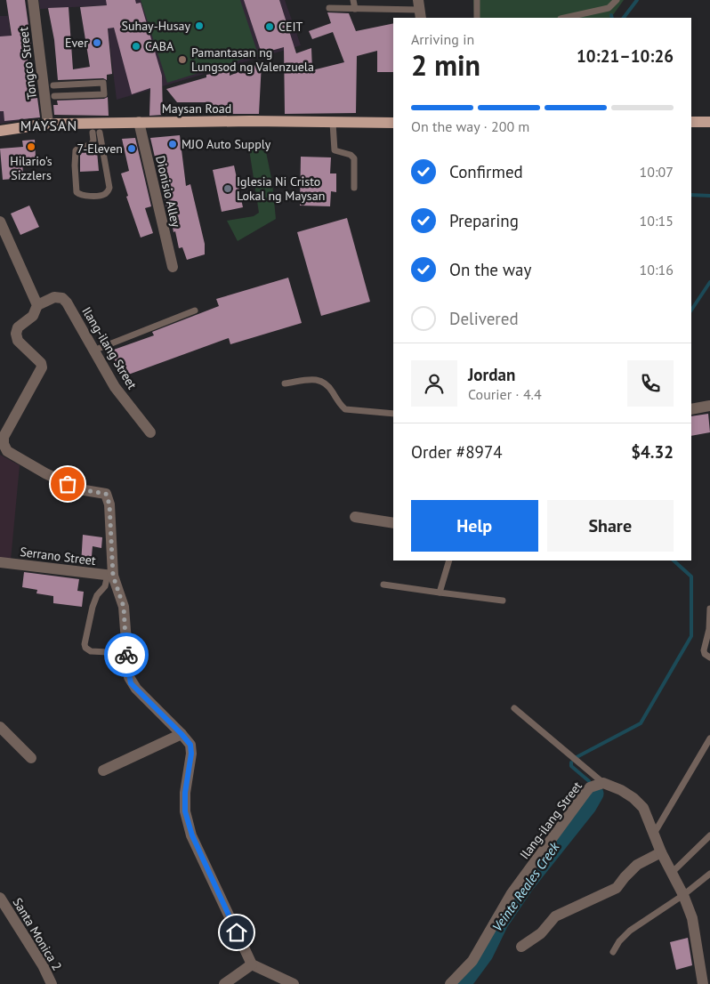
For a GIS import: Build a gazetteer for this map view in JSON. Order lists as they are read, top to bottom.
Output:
{
  "streets": {
    "main road": ["Maysan Road"],
    "street": [
      "Tongco Street",
      "Dionisio Alley",
      "Ilang-ilang Street",
      "Serrano Street",
      "Santa Monica 2"
    ]
  },
  "crossings": [
    ["Tongco Street", "Maysan Road"],
    ["Maysan Road", "Dionisio Alley"]
  ],
  "districts": ["MAYSAN"],
  "water": ["Veinte Reales Creek"],
  "places": [
    "Suhay-Husay",
    "CEIT",
    "Ever",
    "CABA",
    "Pamantasan ng Lungsod ng Valenzuela",
    "MJO Auto Supply",
    "Hilario's Sizzlers",
    "7-Eleven",
    "Iglesia Ni Cristo Lokal ng Maysan"
  ],
  "page": {
    "heading": ["2 min", "Arriving in", "10:21–10:26"],
    "panel": [
      "Jordan",
      "Courier · 4.4",
      "Order #8974",
      "$4.32"
    ],
    "bar": "On the way · 200 m",
    "list": [
      ["Confirmed", "10:07"],
      ["Preparing", "10:15"],
      ["On the way", "10:16"],
      "Delivered"
    ],
    "buttons": ["Help", "Share"]
  }
}
